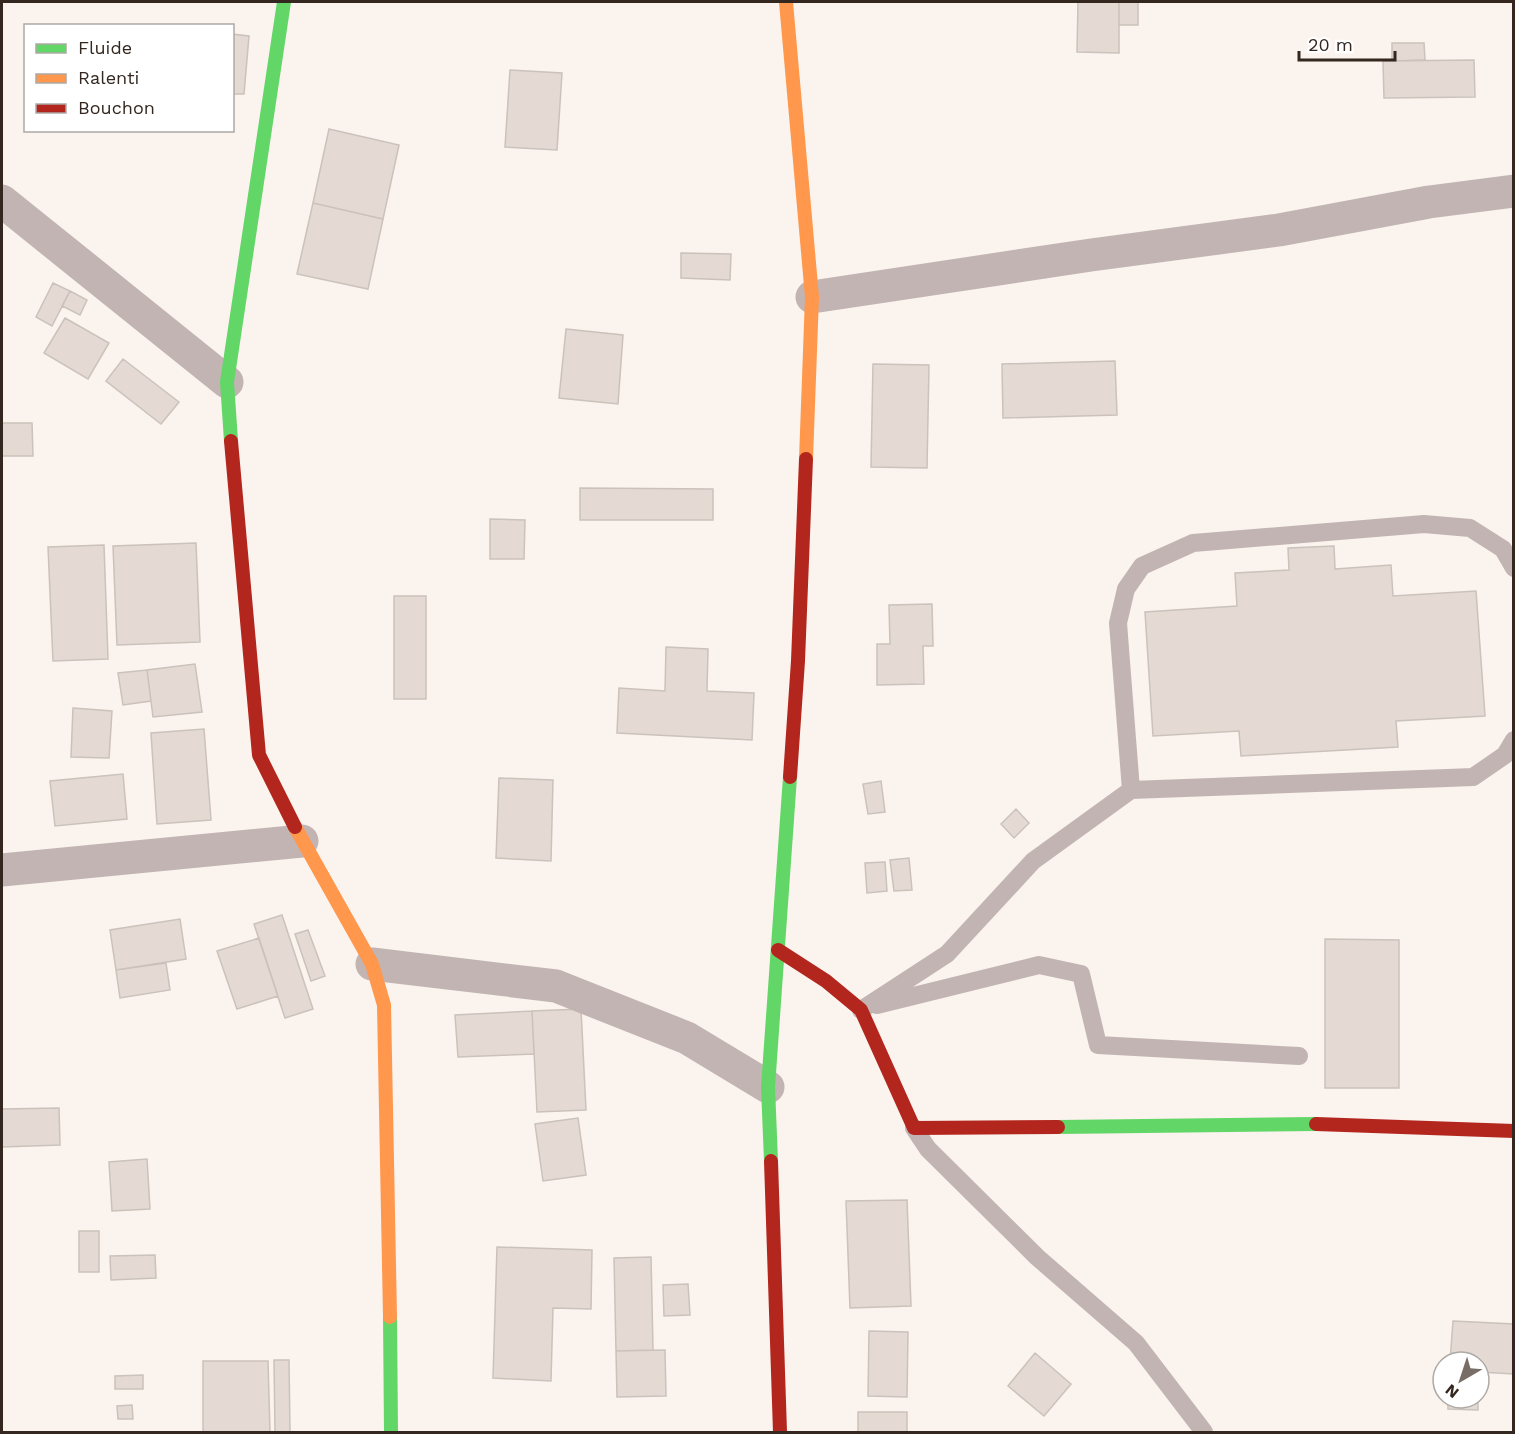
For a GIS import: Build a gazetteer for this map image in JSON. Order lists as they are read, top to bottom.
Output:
{
  "legend": ["Fluide", "Ralenti", "Bouchon"],
  "scale_bar": "20 m",
  "north": "bottom left"
}
